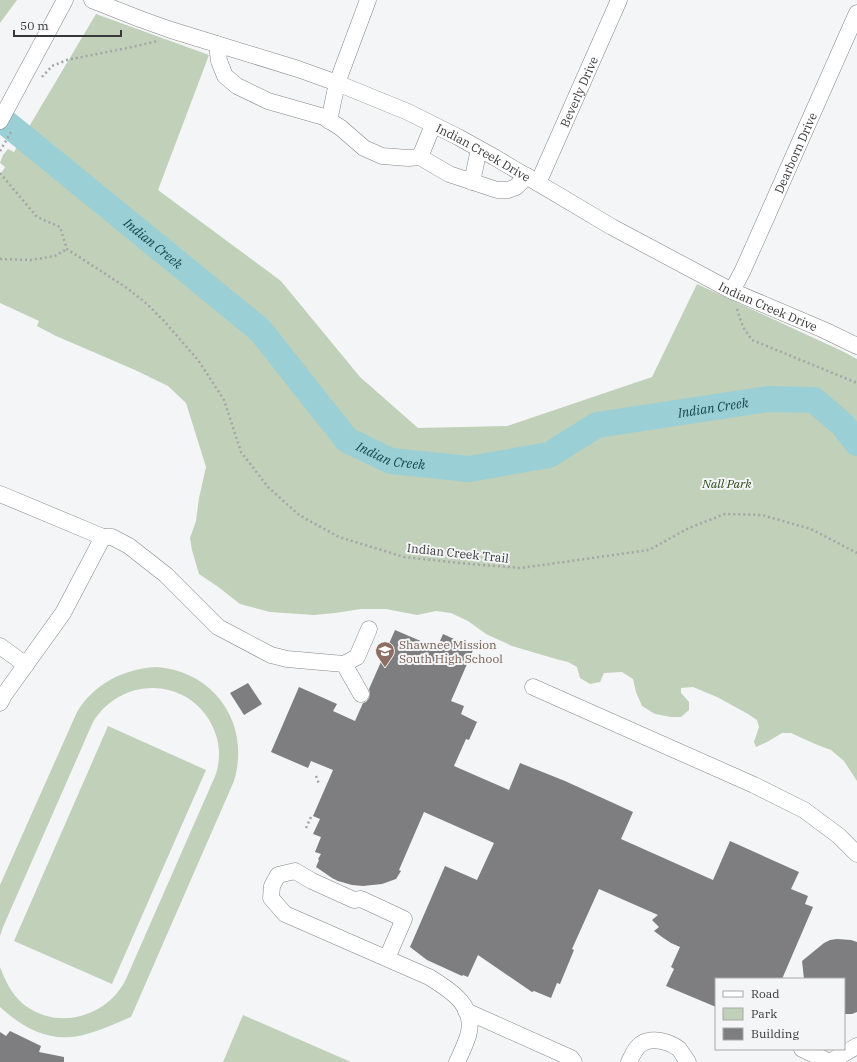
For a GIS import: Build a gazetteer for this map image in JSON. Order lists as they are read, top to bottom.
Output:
{
  "streets": {
    "street": ["Beverly Drive", "Indian Creek Drive", "Dearborn Drive"],
    "path": ["Indian Creek Trail"]
  },
  "crossings": [
    ["Beverly Drive", "Indian Creek Drive"],
    ["Indian Creek Drive", "Dearborn Drive"]
  ],
  "water": ["Indian Creek"],
  "parks": ["Nall Park"],
  "places": {
    "school or university": ["Shawnee Mission South High School"]
  },
  "legend": ["Road", "Park", "Building"],
  "scale_bar": "50 m"
}
